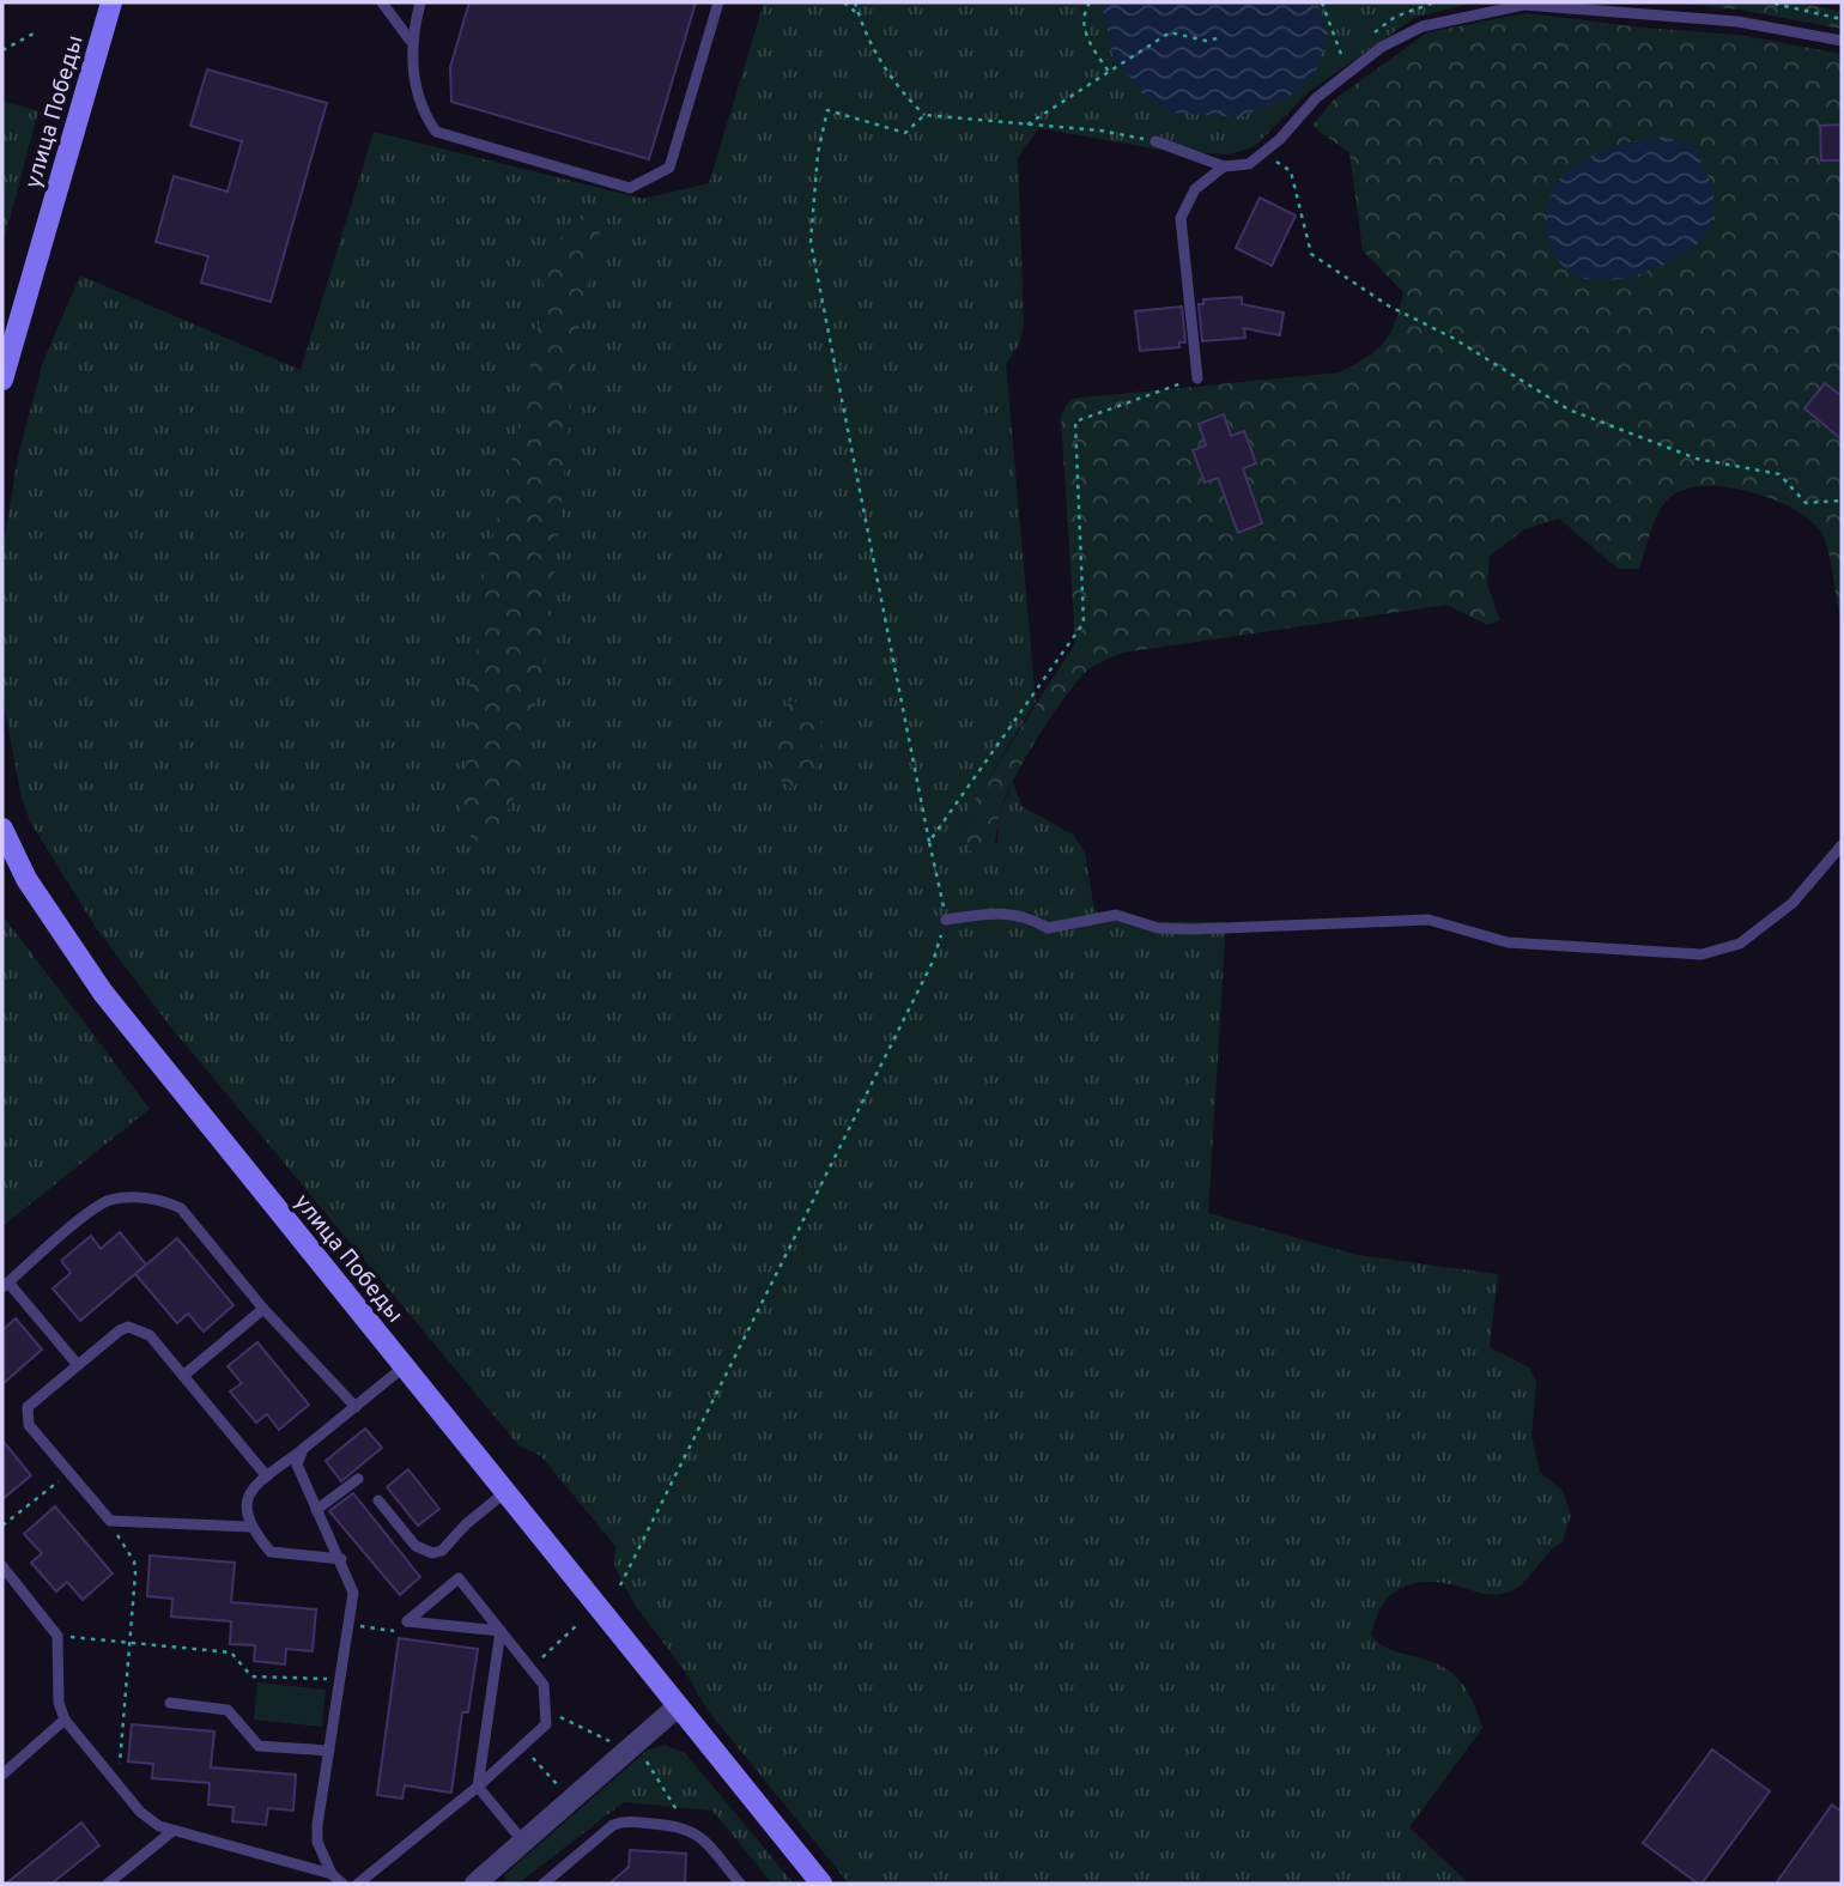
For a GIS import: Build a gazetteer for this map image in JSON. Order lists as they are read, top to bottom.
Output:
{
  "streets": {
    "street": ["улица Победы"]
  }
}
